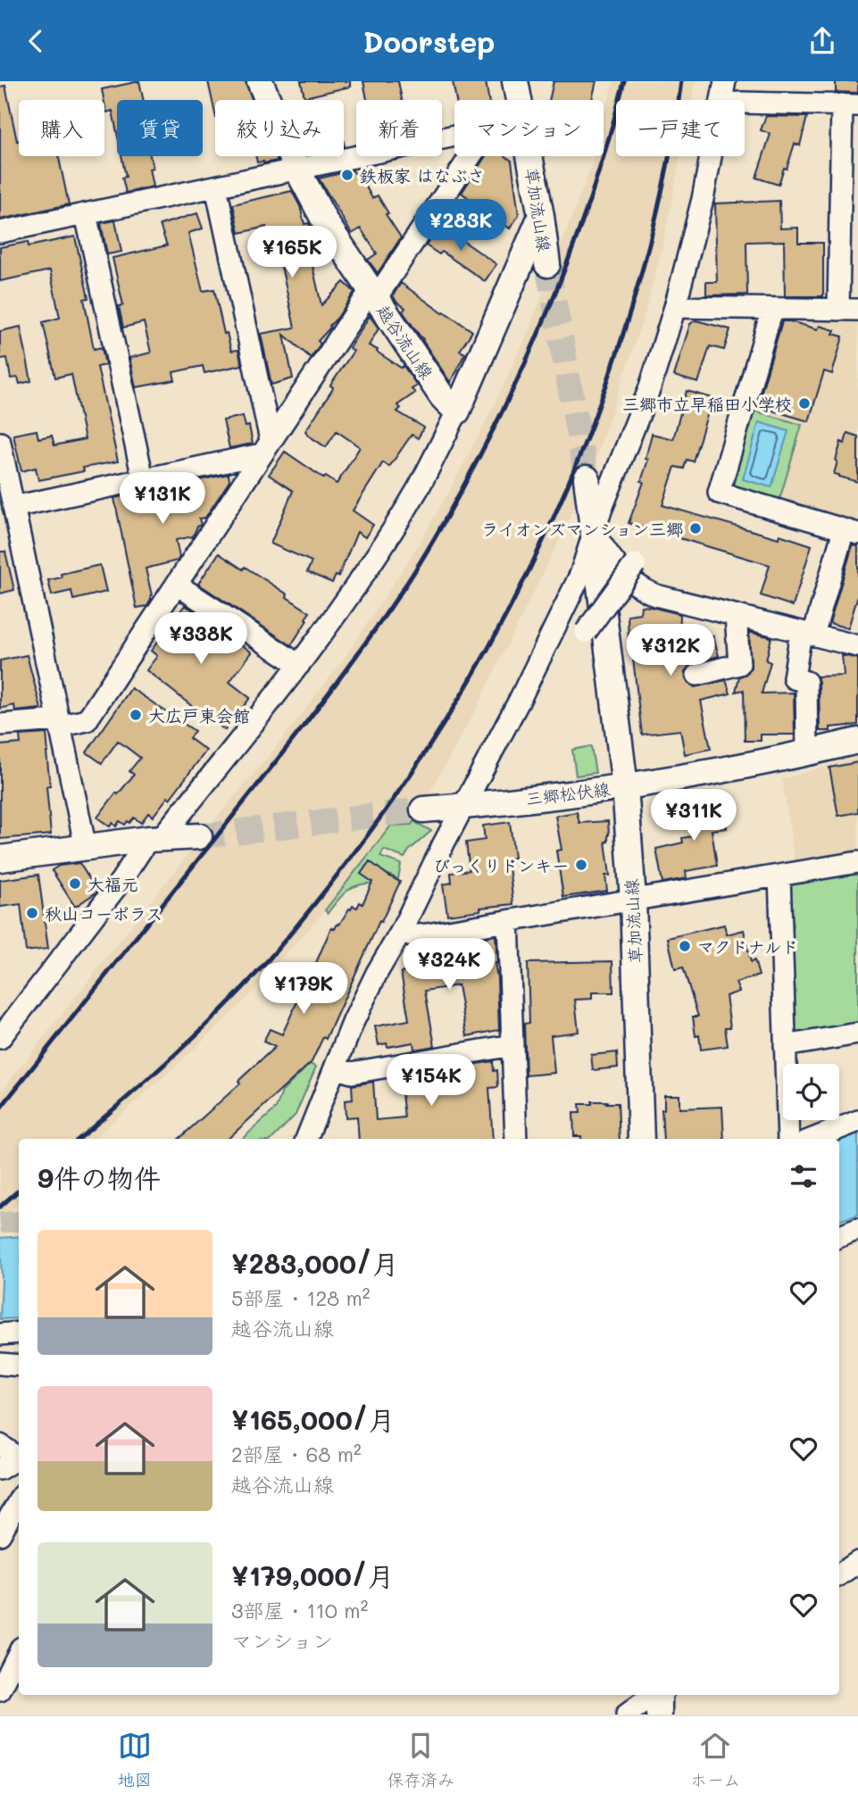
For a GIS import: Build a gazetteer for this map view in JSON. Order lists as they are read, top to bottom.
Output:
{
  "streets": {
    "main road": ["草加流山線", "越谷流山線", "三郷松伏線"]
  },
  "crossings": [
    ["草加流山線", "三郷松伏線"]
  ],
  "places": [
    "鉄板家 はなぶさ",
    "三郷市立早稲田小学校",
    "ライオンズマンション三郷",
    "大広戸東会館",
    "びっくりドンキー",
    "大福元",
    "秋山コーポラス",
    "マクドナルド"
  ],
  "page": {
    "header": "Doorstep",
    "chip": [
      "購入",
      "賃貸",
      "絞り込み",
      "新着",
      "マンション",
      "一戸建て"
    ],
    "price": [
      "¥283K",
      "¥165K",
      "¥131K",
      "¥338K",
      "¥312K",
      "¥311K",
      "¥324K",
      "¥179K",
      "¥154K"
    ],
    "heading": "9件の物件",
    "list": [
      {
        "name": "¥283,000/月",
        "note": "5部屋 · 128 m² · 越谷流山線"
      },
      {
        "name": "¥165,000/月",
        "note": "2部屋 · 68 m² · 越谷流山線"
      },
      {
        "name": "¥179,000/月",
        "note": "3部屋 · 110 m² · マンション"
      }
    ],
    "tabs": ["地図", "保存済み", "ホーム"]
  }
}
